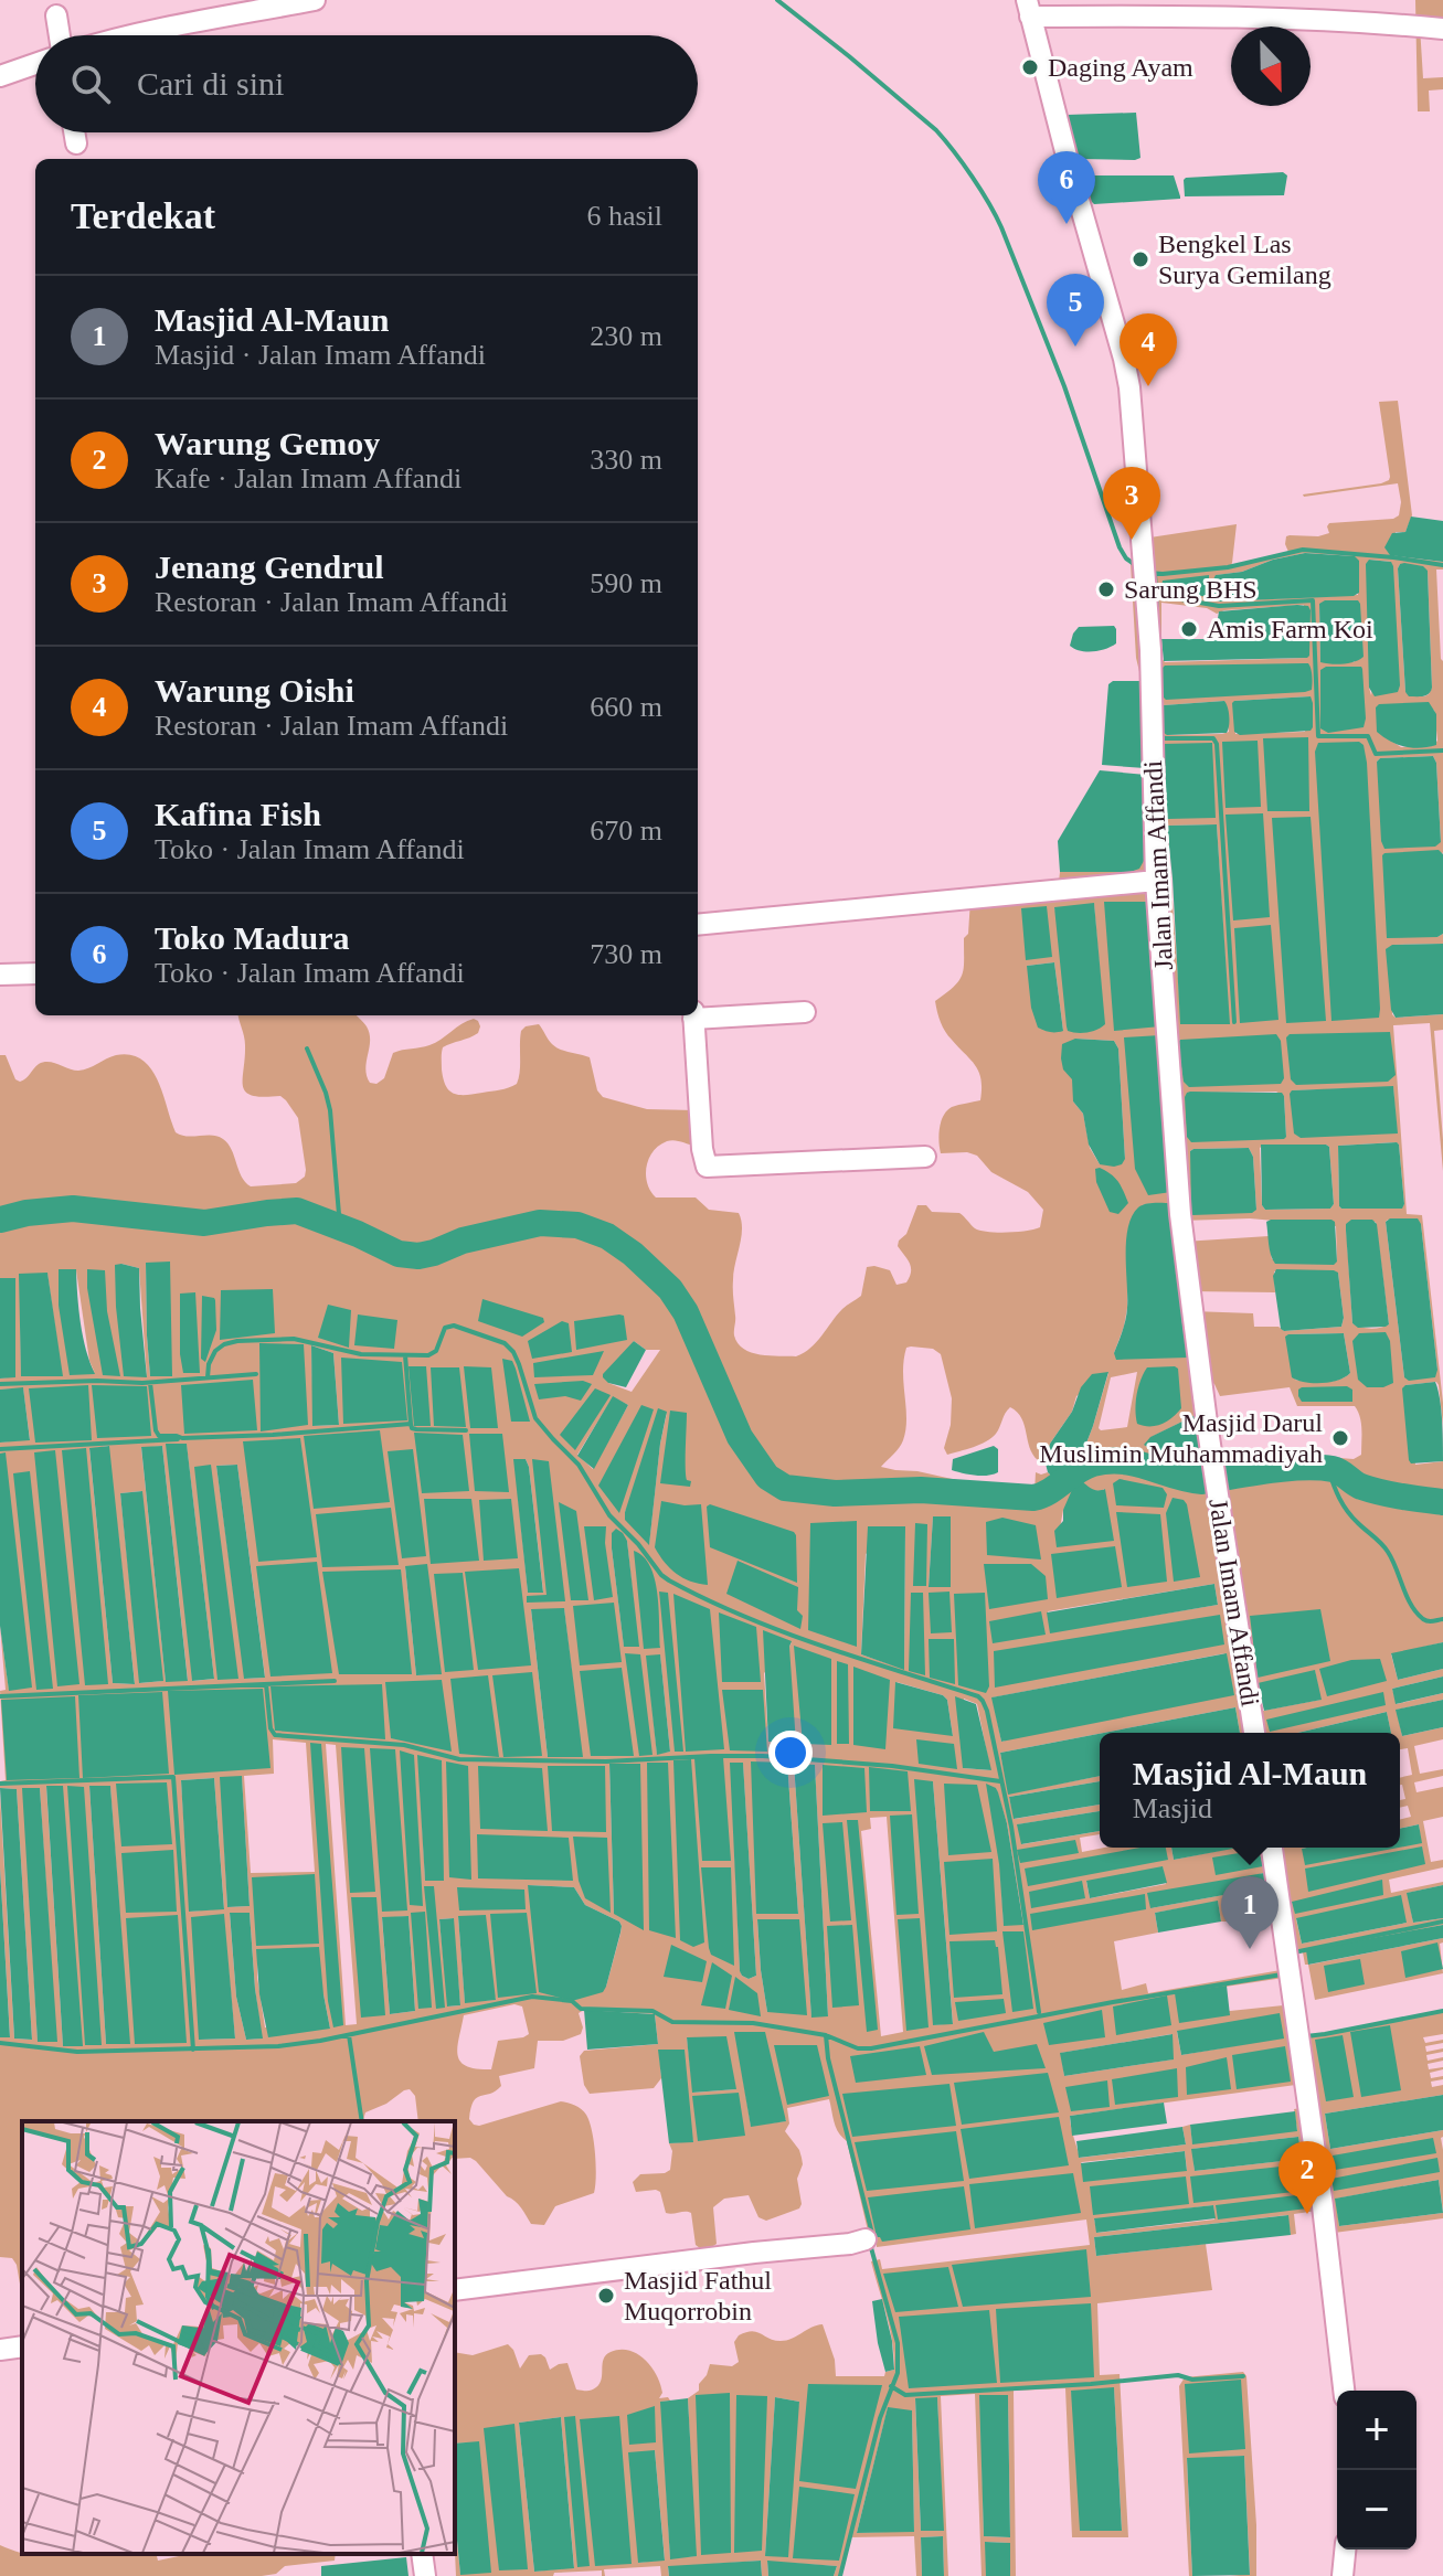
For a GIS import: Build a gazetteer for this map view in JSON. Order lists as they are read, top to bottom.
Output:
{
  "streets": {
    "street": ["Jalan Imam Affandi"]
  },
  "places": [
    "Daging Ayam",
    "Bengkel Las Surya Gemilang",
    "Sarung BHS",
    "Amis Farm Koi",
    "Masjid Darul Muslimin Muhammadiyah",
    "Masjid Fathul Muqorrobin"
  ],
  "north": "bottom",
  "page": {
    "search": "Cari di sini",
    "pins": [
      "6",
      "5",
      "4",
      "3",
      "1",
      "2"
    ],
    "heading": ["Terdekat", "6 hasil"],
    "list": [
      {
        "mark": "1",
        "name": "Masjid Al-Maun",
        "note": "Masjid · Jalan Imam Affandi",
        "value": "230 m"
      },
      {
        "mark": "2",
        "name": "Warung Gemoy",
        "note": "Kafe · Jalan Imam Affandi",
        "value": "330 m"
      },
      {
        "mark": "3",
        "name": "Jenang Gendrul",
        "note": "Restoran · Jalan Imam Affandi",
        "value": "590 m"
      },
      {
        "mark": "4",
        "name": "Warung Oishi",
        "note": "Restoran · Jalan Imam Affandi",
        "value": "660 m"
      },
      {
        "mark": "5",
        "name": "Kafina Fish",
        "note": "Toko · Jalan Imam Affandi",
        "value": "670 m"
      },
      {
        "mark": "6",
        "name": "Toko Madura",
        "note": "Toko · Jalan Imam Affandi",
        "value": "730 m"
      }
    ],
    "popup": ["Masjid Al-Maun", "Masjid"],
    "map_buttons": ["+", "−"]
  }
}
